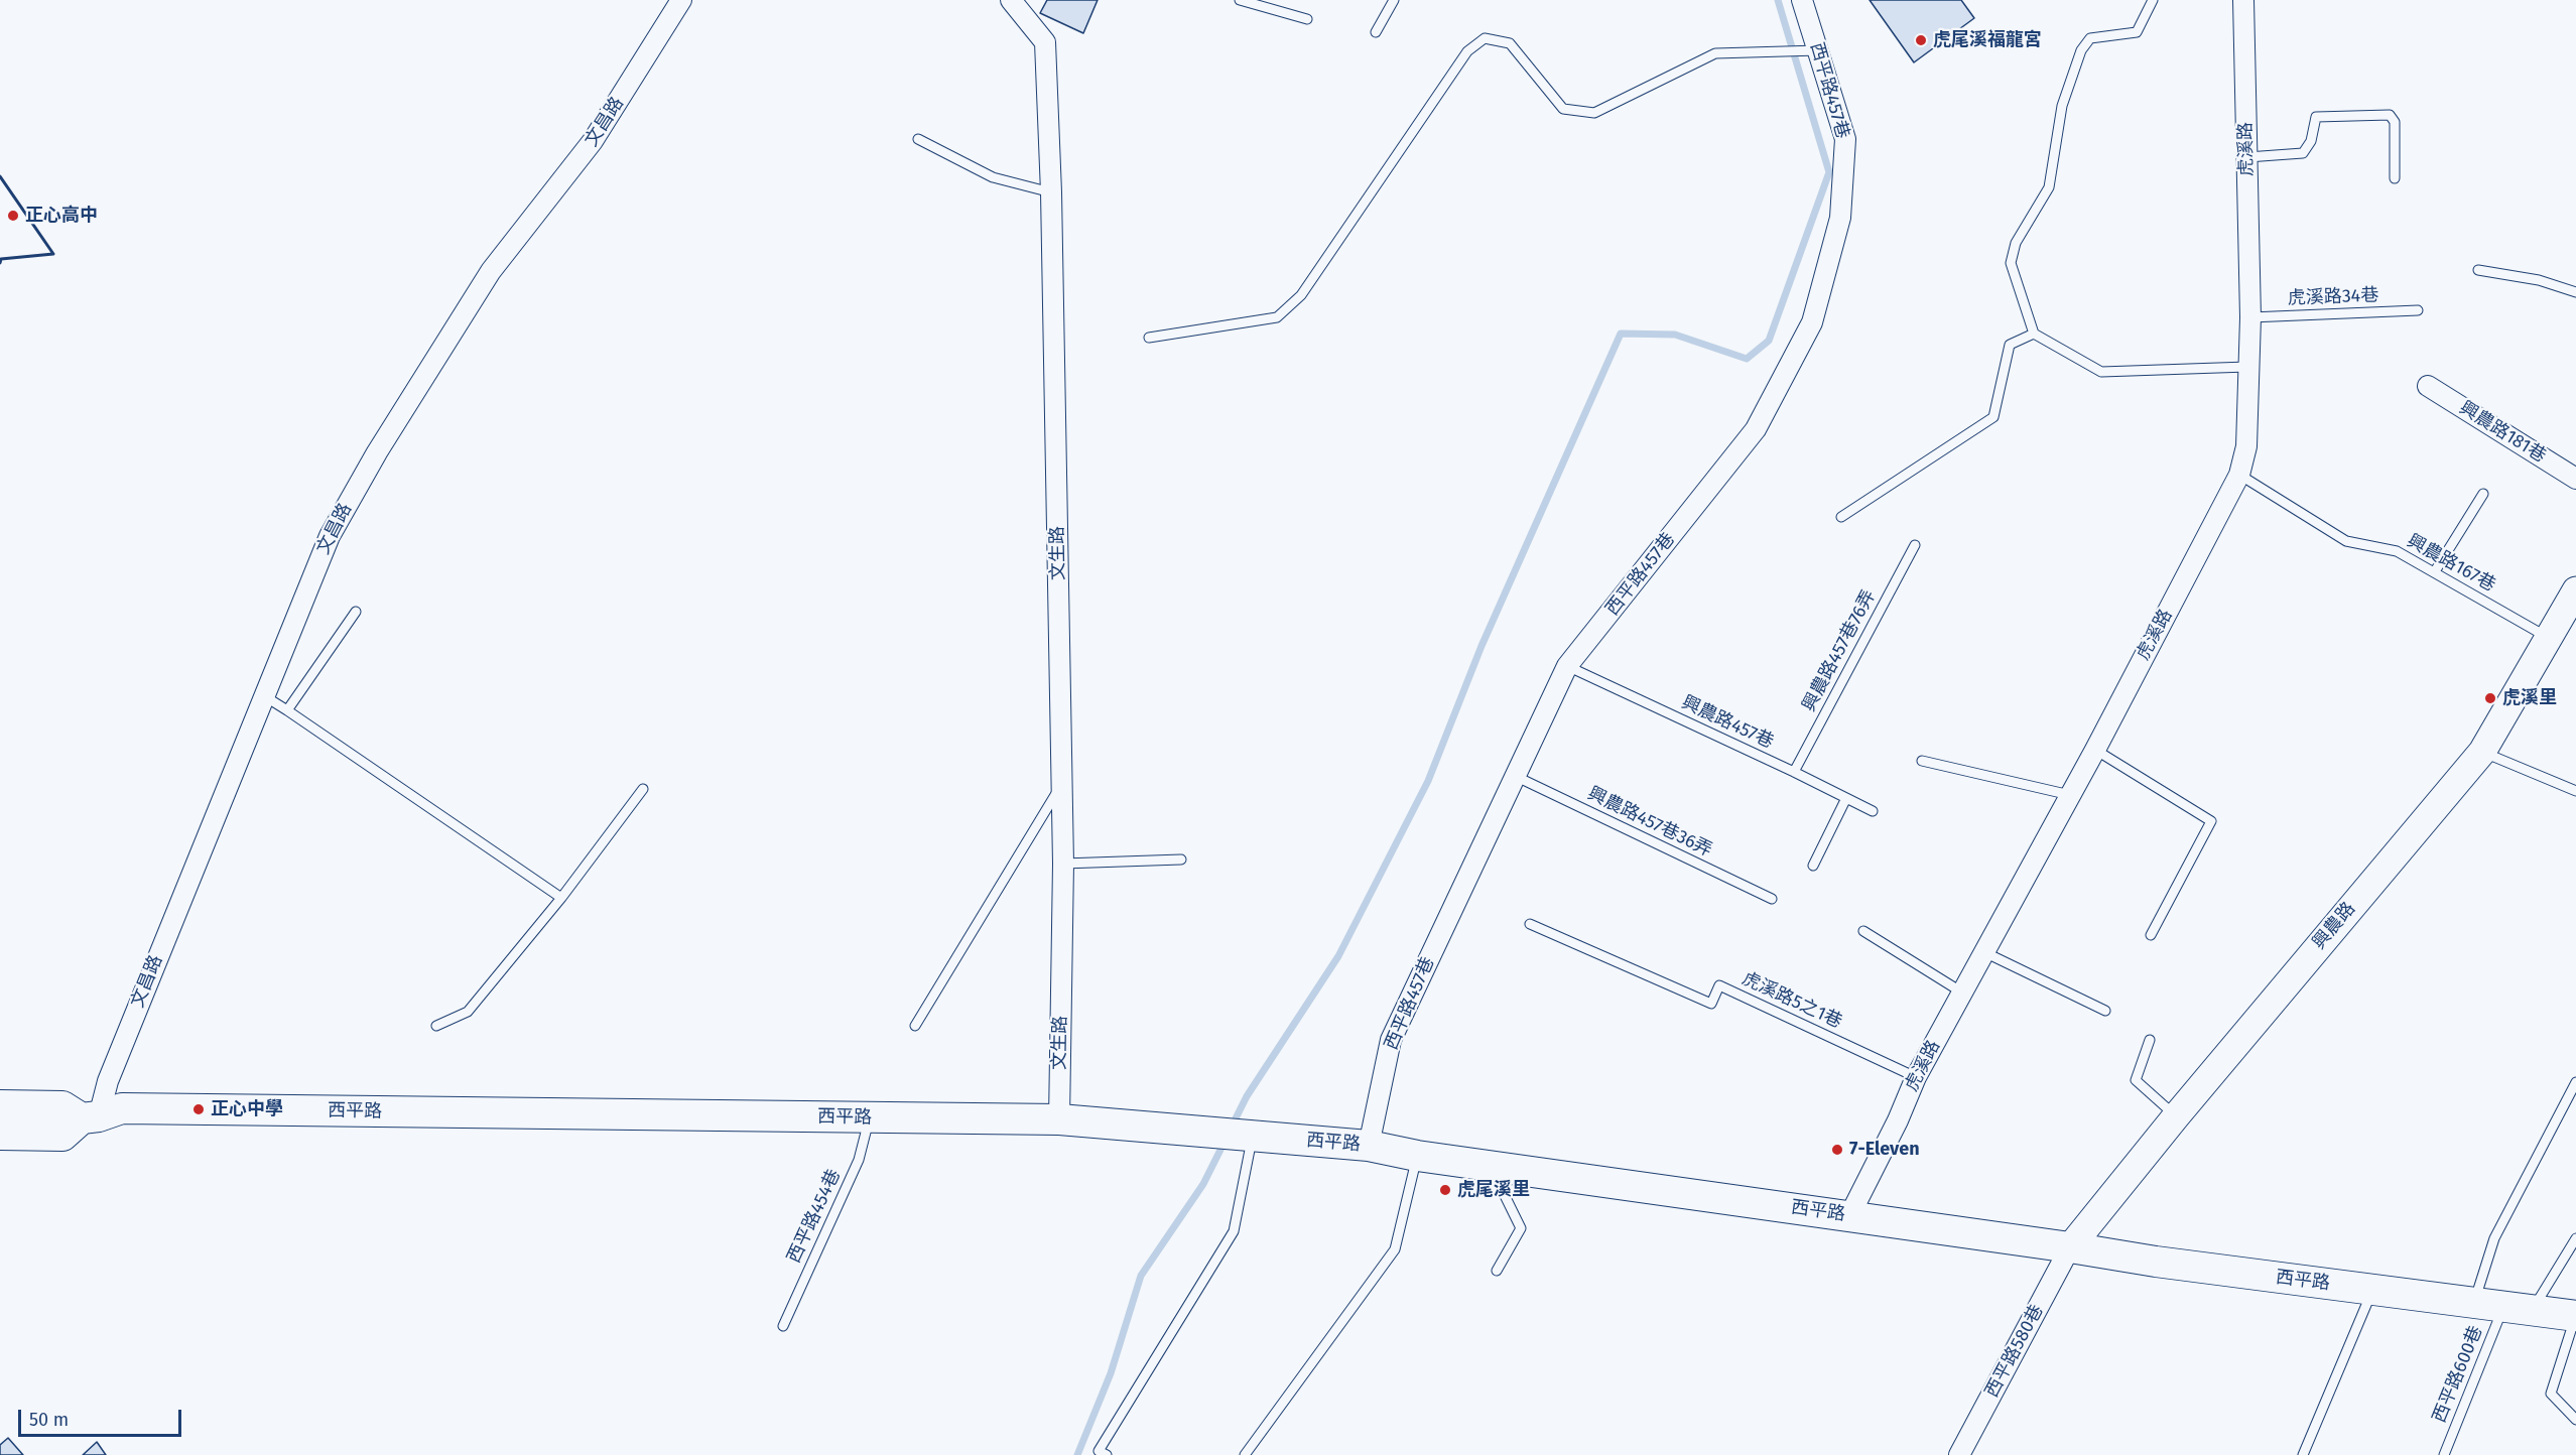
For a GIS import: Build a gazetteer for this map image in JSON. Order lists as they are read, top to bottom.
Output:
{
  "streets": {
    "main road": ["西平路"],
    "street": [
      "西平路457巷",
      "文昌路",
      "虎溪路",
      "興農路181巷",
      "文生路",
      "興農路",
      "西平路580巷"
    ],
    "lane": [
      "虎溪路34巷",
      "興農路167巷",
      "興農路457巷76弄",
      "興農路457巷",
      "興農路457巷36弄",
      "虎溪路5之1巷",
      "西平路454巷",
      "西平路600巷"
    ]
  },
  "crossings": [
    ["西平路457巷", "興農路457巷"],
    ["西平路457巷", "興農路457巷36弄"],
    ["西平路457巷", "西平路"],
    ["文昌路", "西平路"],
    ["虎溪路", "虎溪路34巷"],
    ["虎溪路", "興農路167巷"],
    ["虎溪路", "虎溪路5之1巷"],
    ["虎溪路", "西平路"],
    ["文生路", "西平路"],
    ["興農路167巷", "興農路"],
    ["興農路457巷76弄", "興農路457巷"],
    ["興農路", "西平路"],
    ["興農路", "西平路580巷"],
    ["西平路", "西平路454巷"],
    ["西平路", "西平路580巷"],
    ["西平路", "西平路600巷"]
  ],
  "places": [
    "虎尾溪福龍宮",
    "正心高中",
    "虎溪里",
    "正心中學",
    "7-Eleven",
    "虎尾溪里"
  ],
  "scale_bar": "50 m"
}
